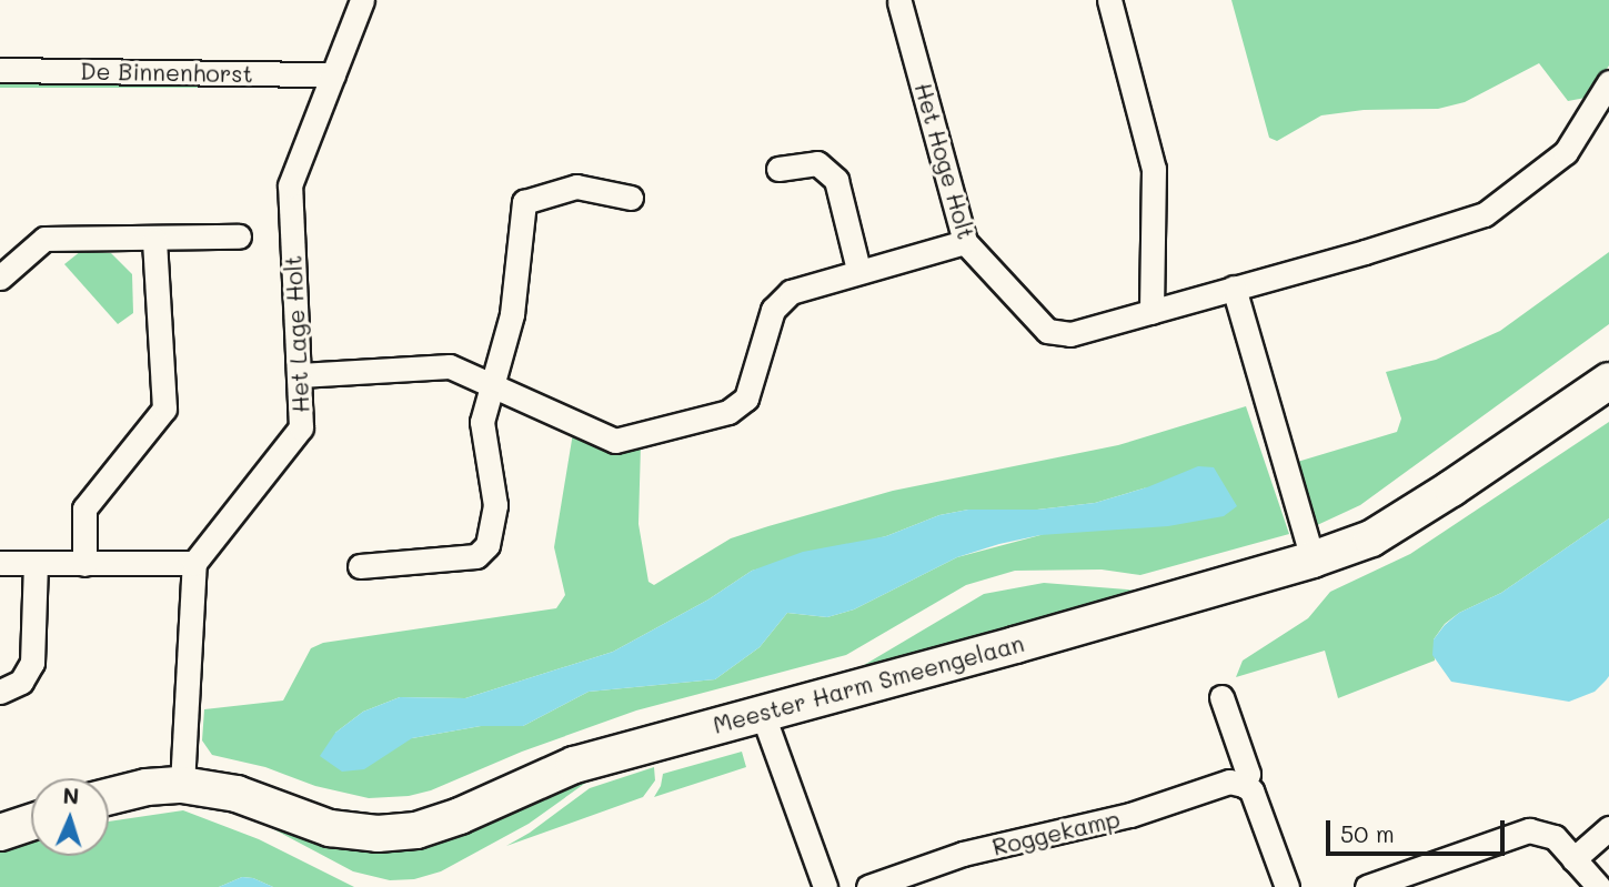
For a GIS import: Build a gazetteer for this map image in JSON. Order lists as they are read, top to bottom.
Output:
{
  "streets": {
    "street": [
      "De Binnenhorst",
      "Het Hoge Holt",
      "Het Lage Holt",
      "Meester Harm Smeengelaan",
      "Roggekamp"
    ]
  },
  "crossings": [
    ["De Binnenhorst", "Het Lage Holt"]
  ],
  "scale_bar": "50 m",
  "north": "top"
}
